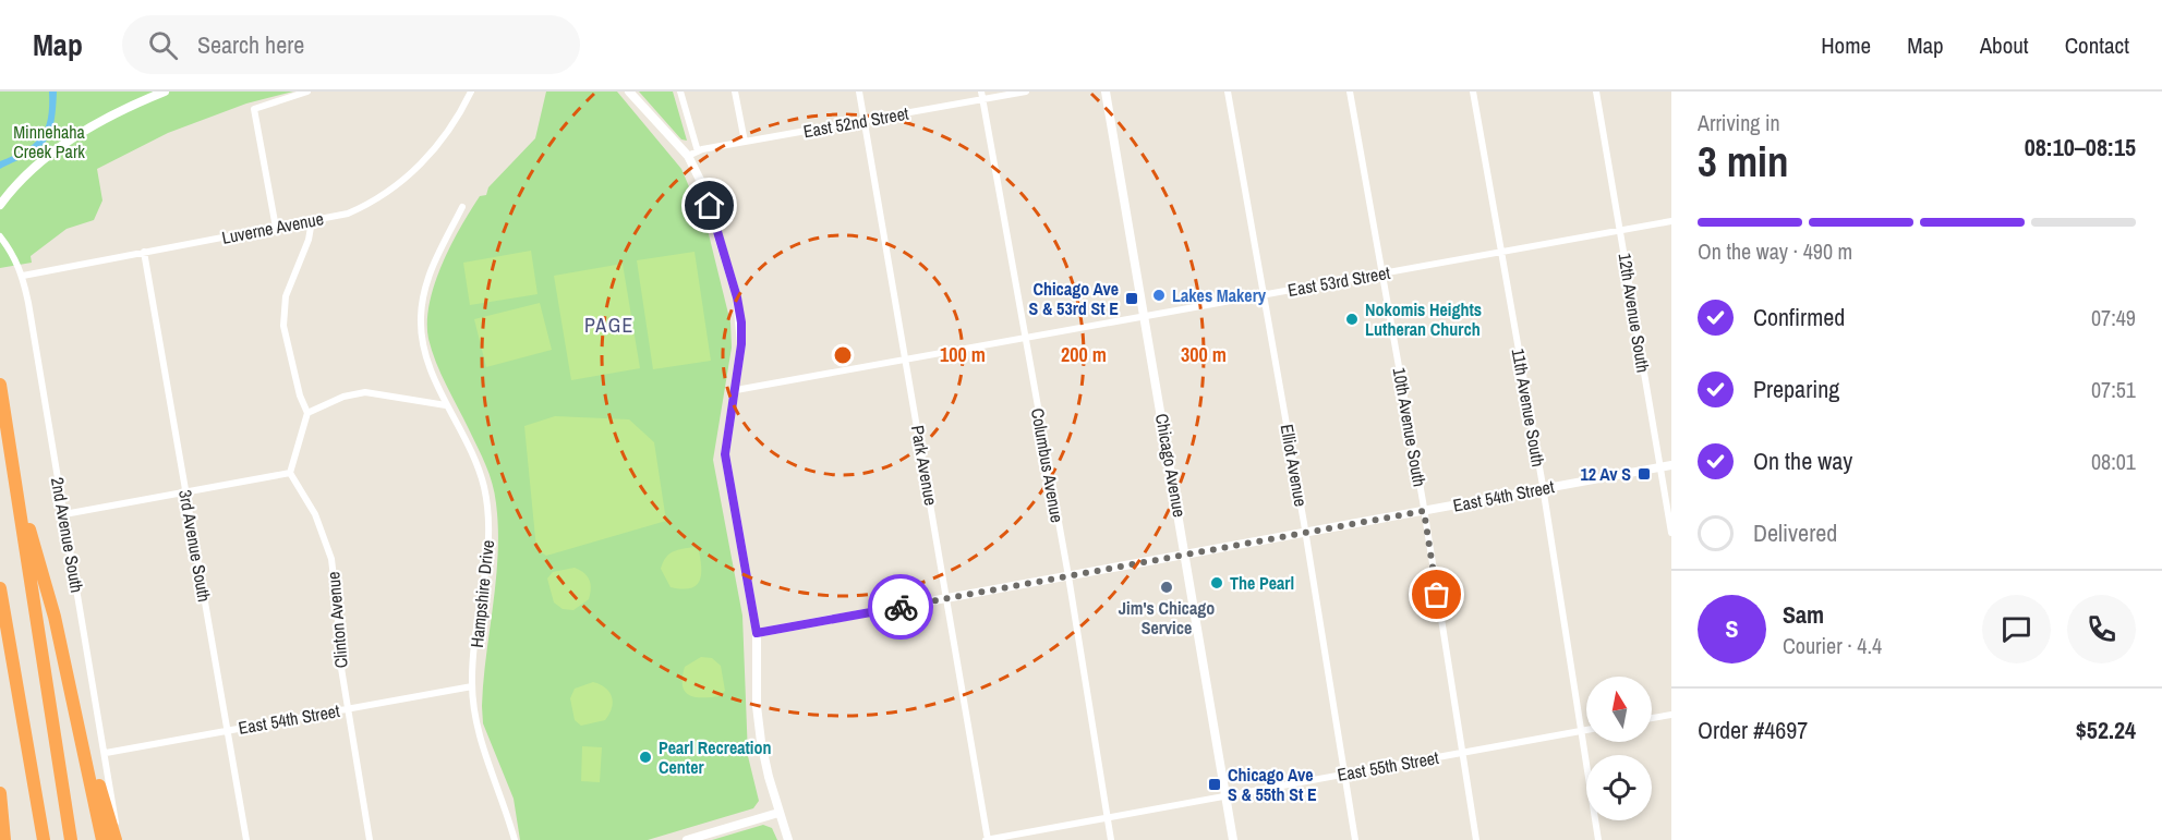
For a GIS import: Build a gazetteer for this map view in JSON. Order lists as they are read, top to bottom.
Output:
{
  "streets": {
    "street": [
      "East 52nd Street",
      "Luverne Avenue",
      "East 53rd Street",
      "12th Avenue South",
      "11th Avenue South",
      "10th Avenue South",
      "Park Avenue",
      "Columbus Avenue",
      "Chicago Avenue",
      "Elliot Avenue",
      "East 54th Street",
      "2nd Avenue South",
      "3rd Avenue South",
      "Hampshire Drive",
      "Clinton Avenue",
      "East 55th Street"
    ]
  },
  "crossings": [
    ["East 52nd Street", "Park Avenue"],
    ["East 52nd Street", "Columbus Avenue"],
    ["Luverne Avenue", "2nd Avenue South"],
    ["Luverne Avenue", "3rd Avenue South"],
    ["East 53rd Street", "12th Avenue South"],
    ["East 53rd Street", "11th Avenue South"],
    ["East 53rd Street", "10th Avenue South"],
    ["East 53rd Street", "Park Avenue"],
    ["East 53rd Street", "Columbus Avenue"],
    ["East 53rd Street", "Chicago Avenue"],
    ["East 53rd Street", "Elliot Avenue"],
    ["12th Avenue South", "East 54th Street"],
    ["11th Avenue South", "East 54th Street"],
    ["11th Avenue South", "East 55th Street"],
    ["10th Avenue South", "East 54th Street"],
    ["10th Avenue South", "East 55th Street"],
    ["Park Avenue", "East 54th Street"],
    ["Park Avenue", "East 55th Street"],
    ["Columbus Avenue", "East 54th Street"],
    ["Columbus Avenue", "East 55th Street"],
    ["Chicago Avenue", "East 54th Street"],
    ["Chicago Avenue", "East 55th Street"],
    ["Elliot Avenue", "East 54th Street"],
    ["Elliot Avenue", "East 55th Street"],
    ["East 54th Street", "2nd Avenue South"],
    ["East 54th Street", "3rd Avenue South"],
    ["East 54th Street", "Hampshire Drive"],
    ["East 54th Street", "Clinton Avenue"]
  ],
  "districts": ["PAGE"],
  "parks": ["Minnehaha Creek Park"],
  "places": {
    "other": [
      "Lakes Makery",
      "Nokomis Heights Lutheran Church",
      "The Pearl",
      "Jim's Chicago Service",
      "Pearl Recreation Center"
    ],
    "transit": ["Chicago Ave S & 53rd St E", "12 Av S", "Chicago Ave S & 55th St E"]
  },
  "north": "top",
  "page": {
    "header": "Map",
    "search": "Search here",
    "nav": [
      "Home",
      "Map",
      "About",
      "Contact"
    ],
    "heading": ["3 min", "Arriving in", "08:10–08:15"],
    "panel": [
      "Sam",
      "Courier · 4.4",
      "Order #4697",
      "$52.24"
    ],
    "bar": "On the way · 490 m",
    "list": [
      ["Confirmed", "07:49"],
      ["Preparing", "07:51"],
      ["On the way", "08:01"],
      "Delivered"
    ],
    "round": "S"
  },
  "rings": ["100 m", "200 m", "300 m"]
}
